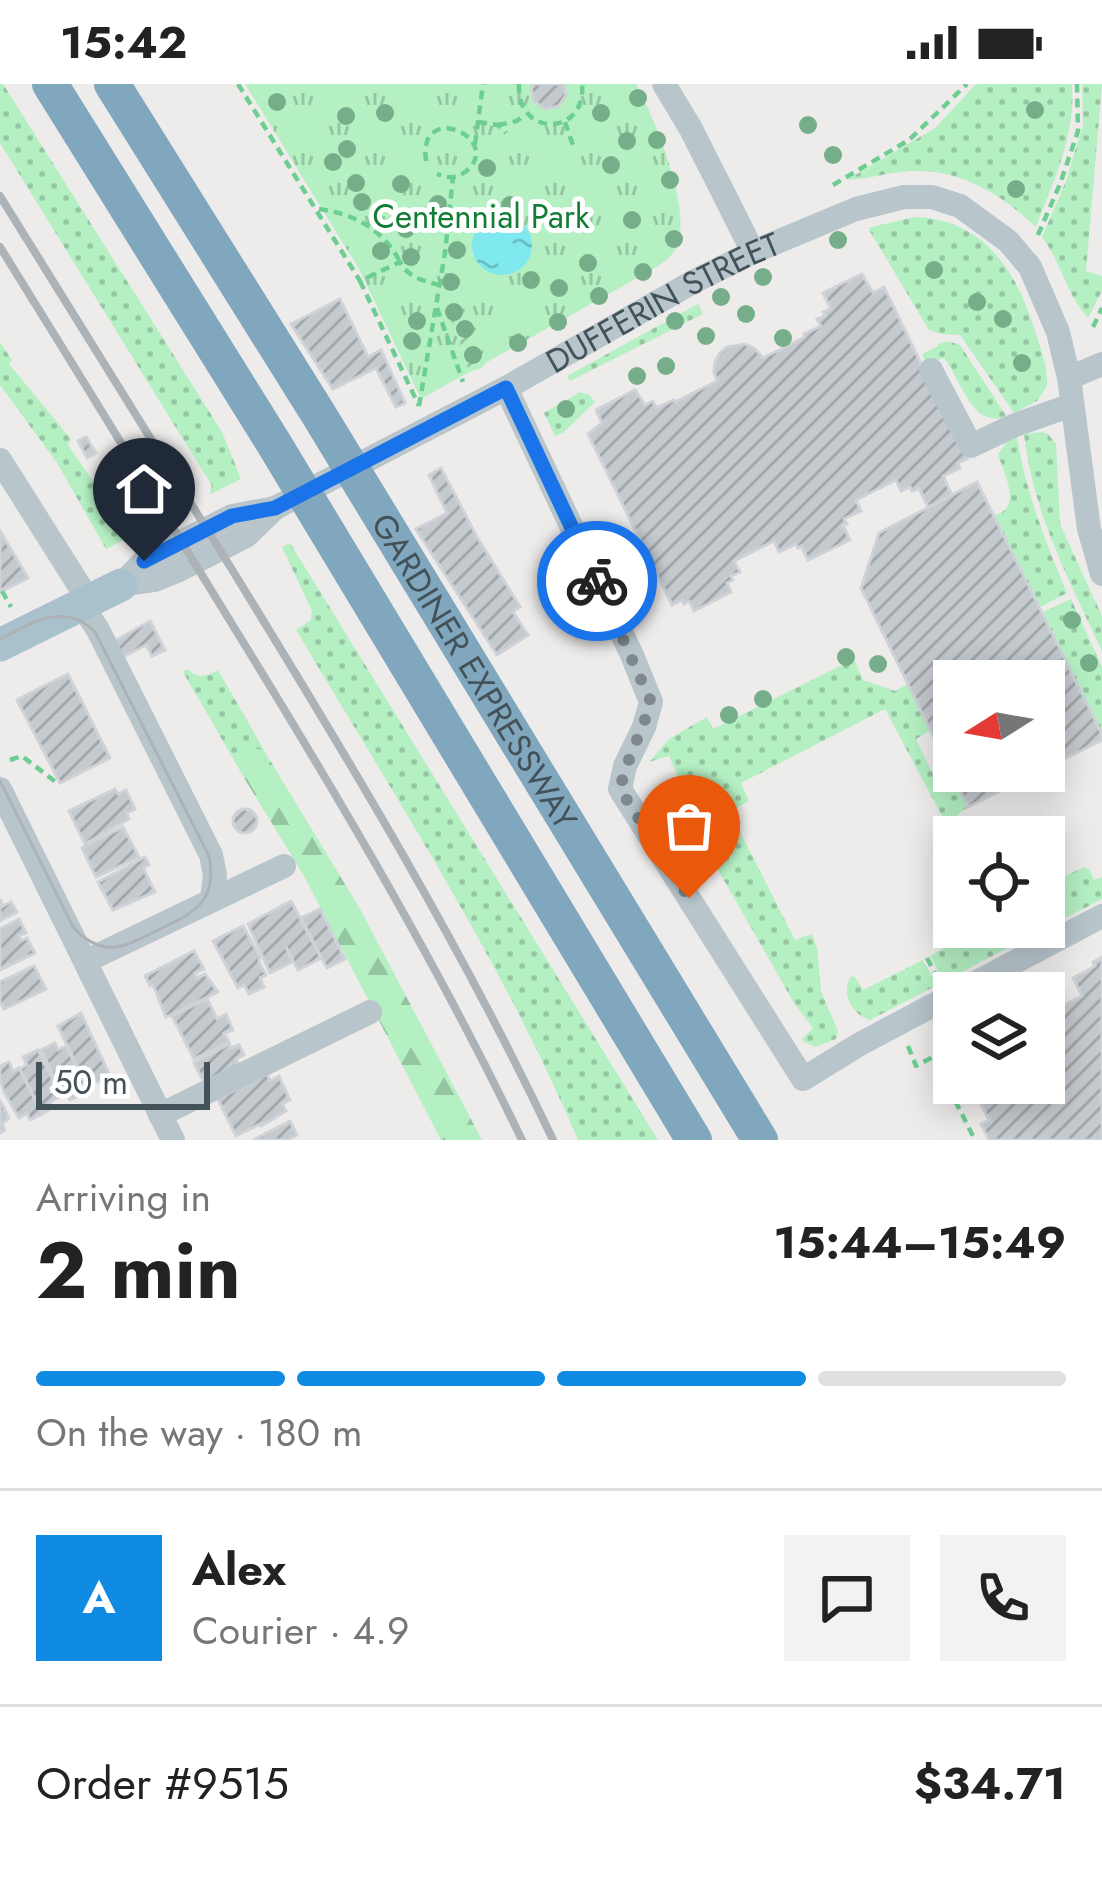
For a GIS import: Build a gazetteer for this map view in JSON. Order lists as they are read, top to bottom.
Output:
{
  "streets": {
    "highway": ["GARDINER EXPRESSWAY"],
    "main road": ["DUFFERIN STREET"]
  },
  "parks": ["Centennial Park"],
  "scale_bar": "50 m",
  "north": "left",
  "page": {
    "status": "15:42",
    "scale": "50 m",
    "heading": ["2 min", "Arriving in", "15:44–15:49"],
    "panel": [
      "Alex",
      "Courier · 4.9",
      "Order #9515",
      "$34.71"
    ],
    "bar": "On the way · 180 m",
    "round": "A"
  }
}
